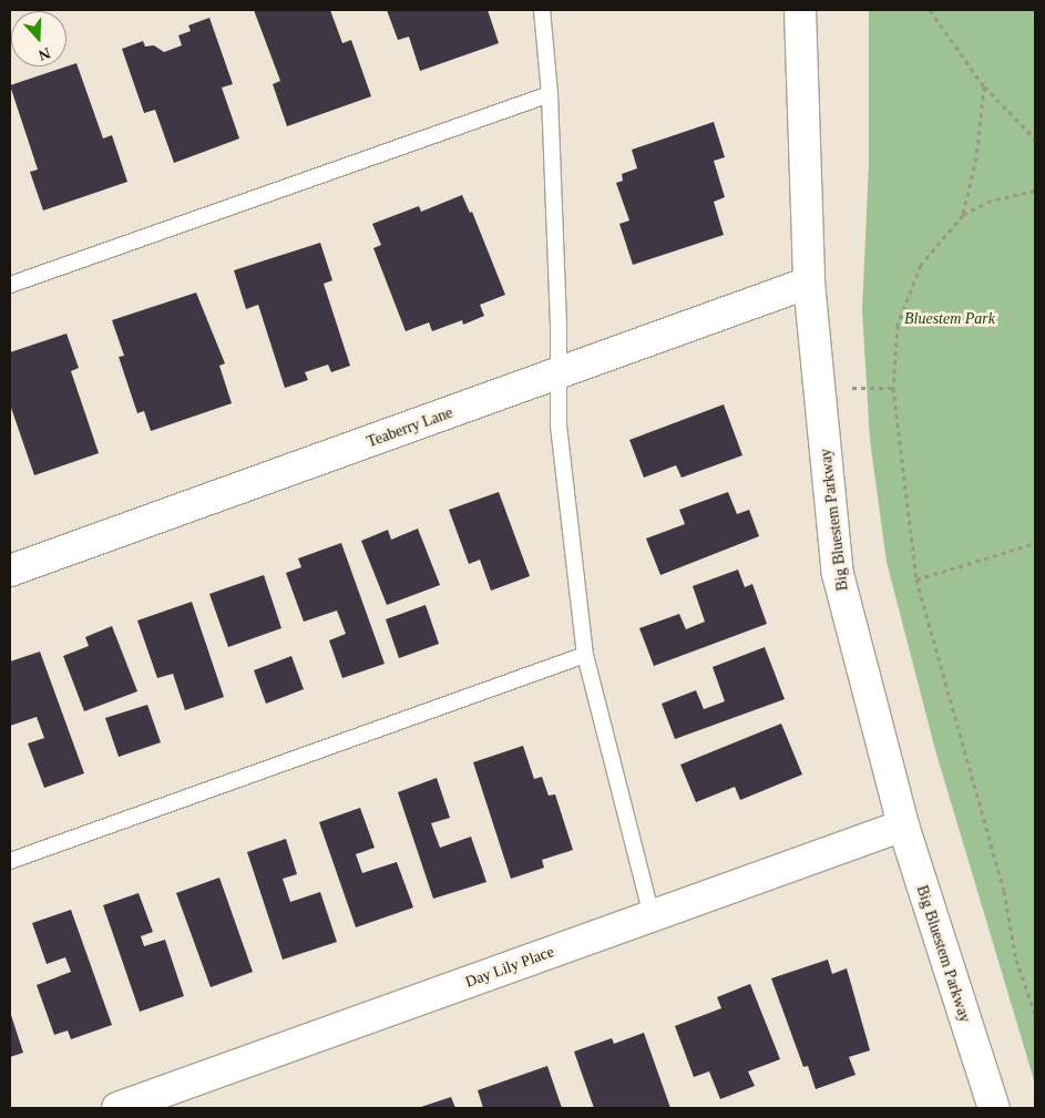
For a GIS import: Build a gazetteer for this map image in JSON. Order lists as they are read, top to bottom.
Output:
{
  "streets": {
    "street": ["Teaberry Lane", "Big Bluestem Parkway", "Day Lily Place"]
  },
  "crossings": [
    ["Teaberry Lane", "Big Bluestem Parkway"],
    ["Big Bluestem Parkway", "Day Lily Place"]
  ],
  "parks": ["Bluestem Park"],
  "north": "bottom"
}
